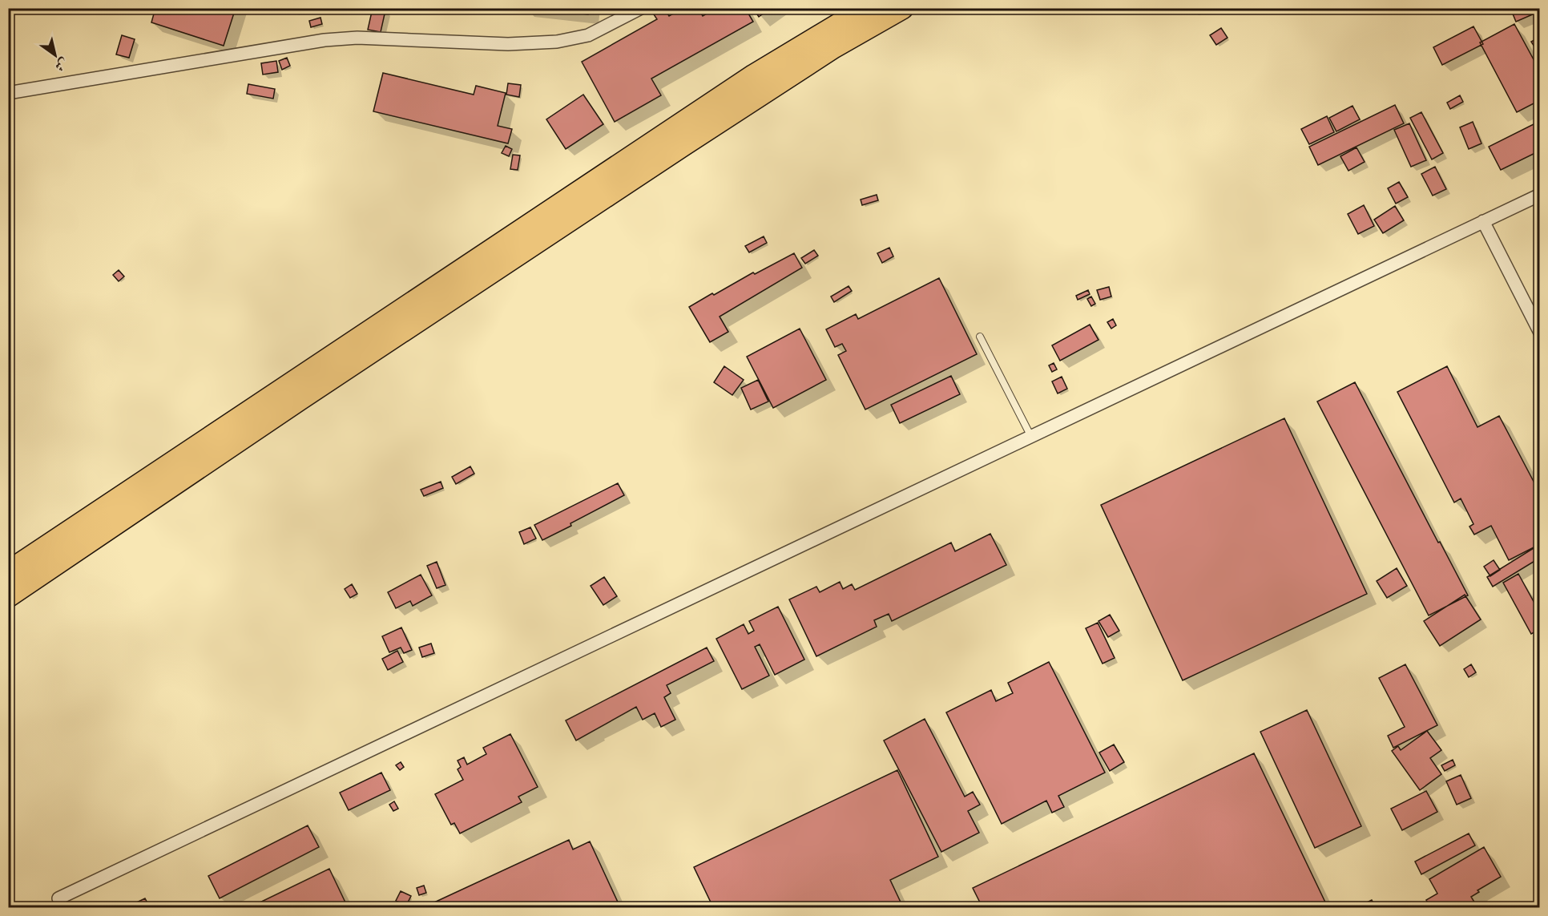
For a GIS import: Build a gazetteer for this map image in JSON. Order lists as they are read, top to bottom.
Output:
{
  "north": "bottom right"
}
